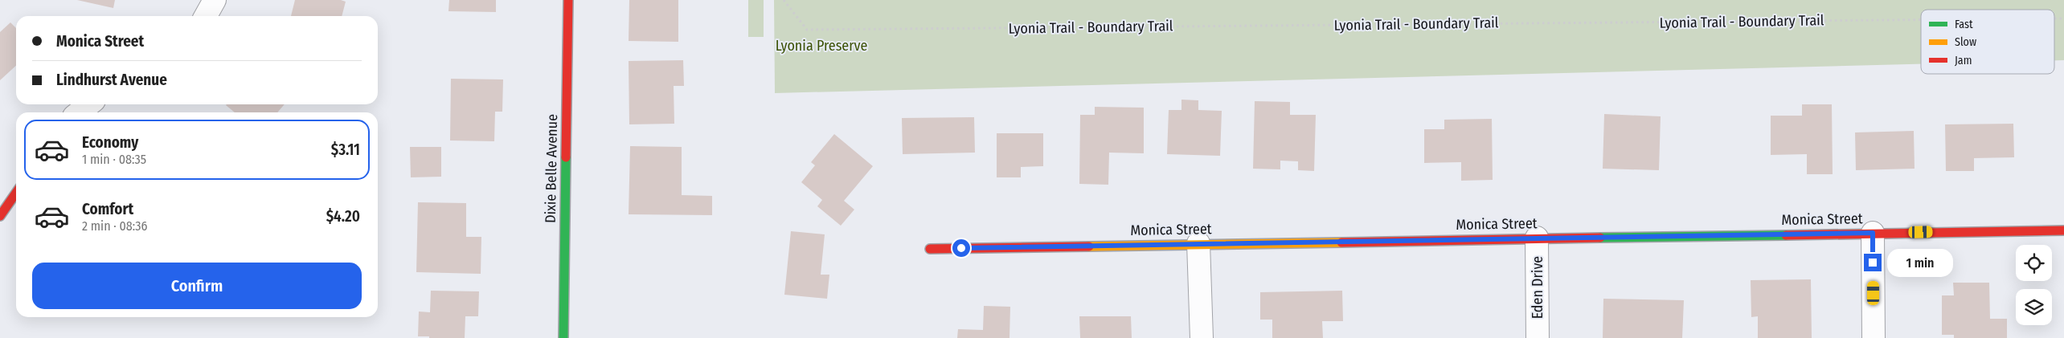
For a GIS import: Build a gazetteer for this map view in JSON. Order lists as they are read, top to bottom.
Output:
{
  "streets": {
    "street": ["Dixie Belle Avenue", "Monica Street", "Eden Drive"],
    "path": ["Lyonia Trail - Boundary Trail"]
  },
  "crossings": [
    ["Monica Street", "Eden Drive"]
  ],
  "parks": ["Lyonia Preserve"],
  "legend": ["Fast", "Slow", "Jam"],
  "page": {
    "banner": ["Monica Street", "Lindhurst Avenue"],
    "list": [
      {
        "name": "Economy",
        "note": "1 min · 08:35",
        "value": "$3.11"
      },
      {
        "name": "Comfort",
        "note": "2 min · 08:36",
        "value": "$4.20"
      }
    ],
    "bubble": "1 min",
    "buttons": "Confirm"
  }
}
